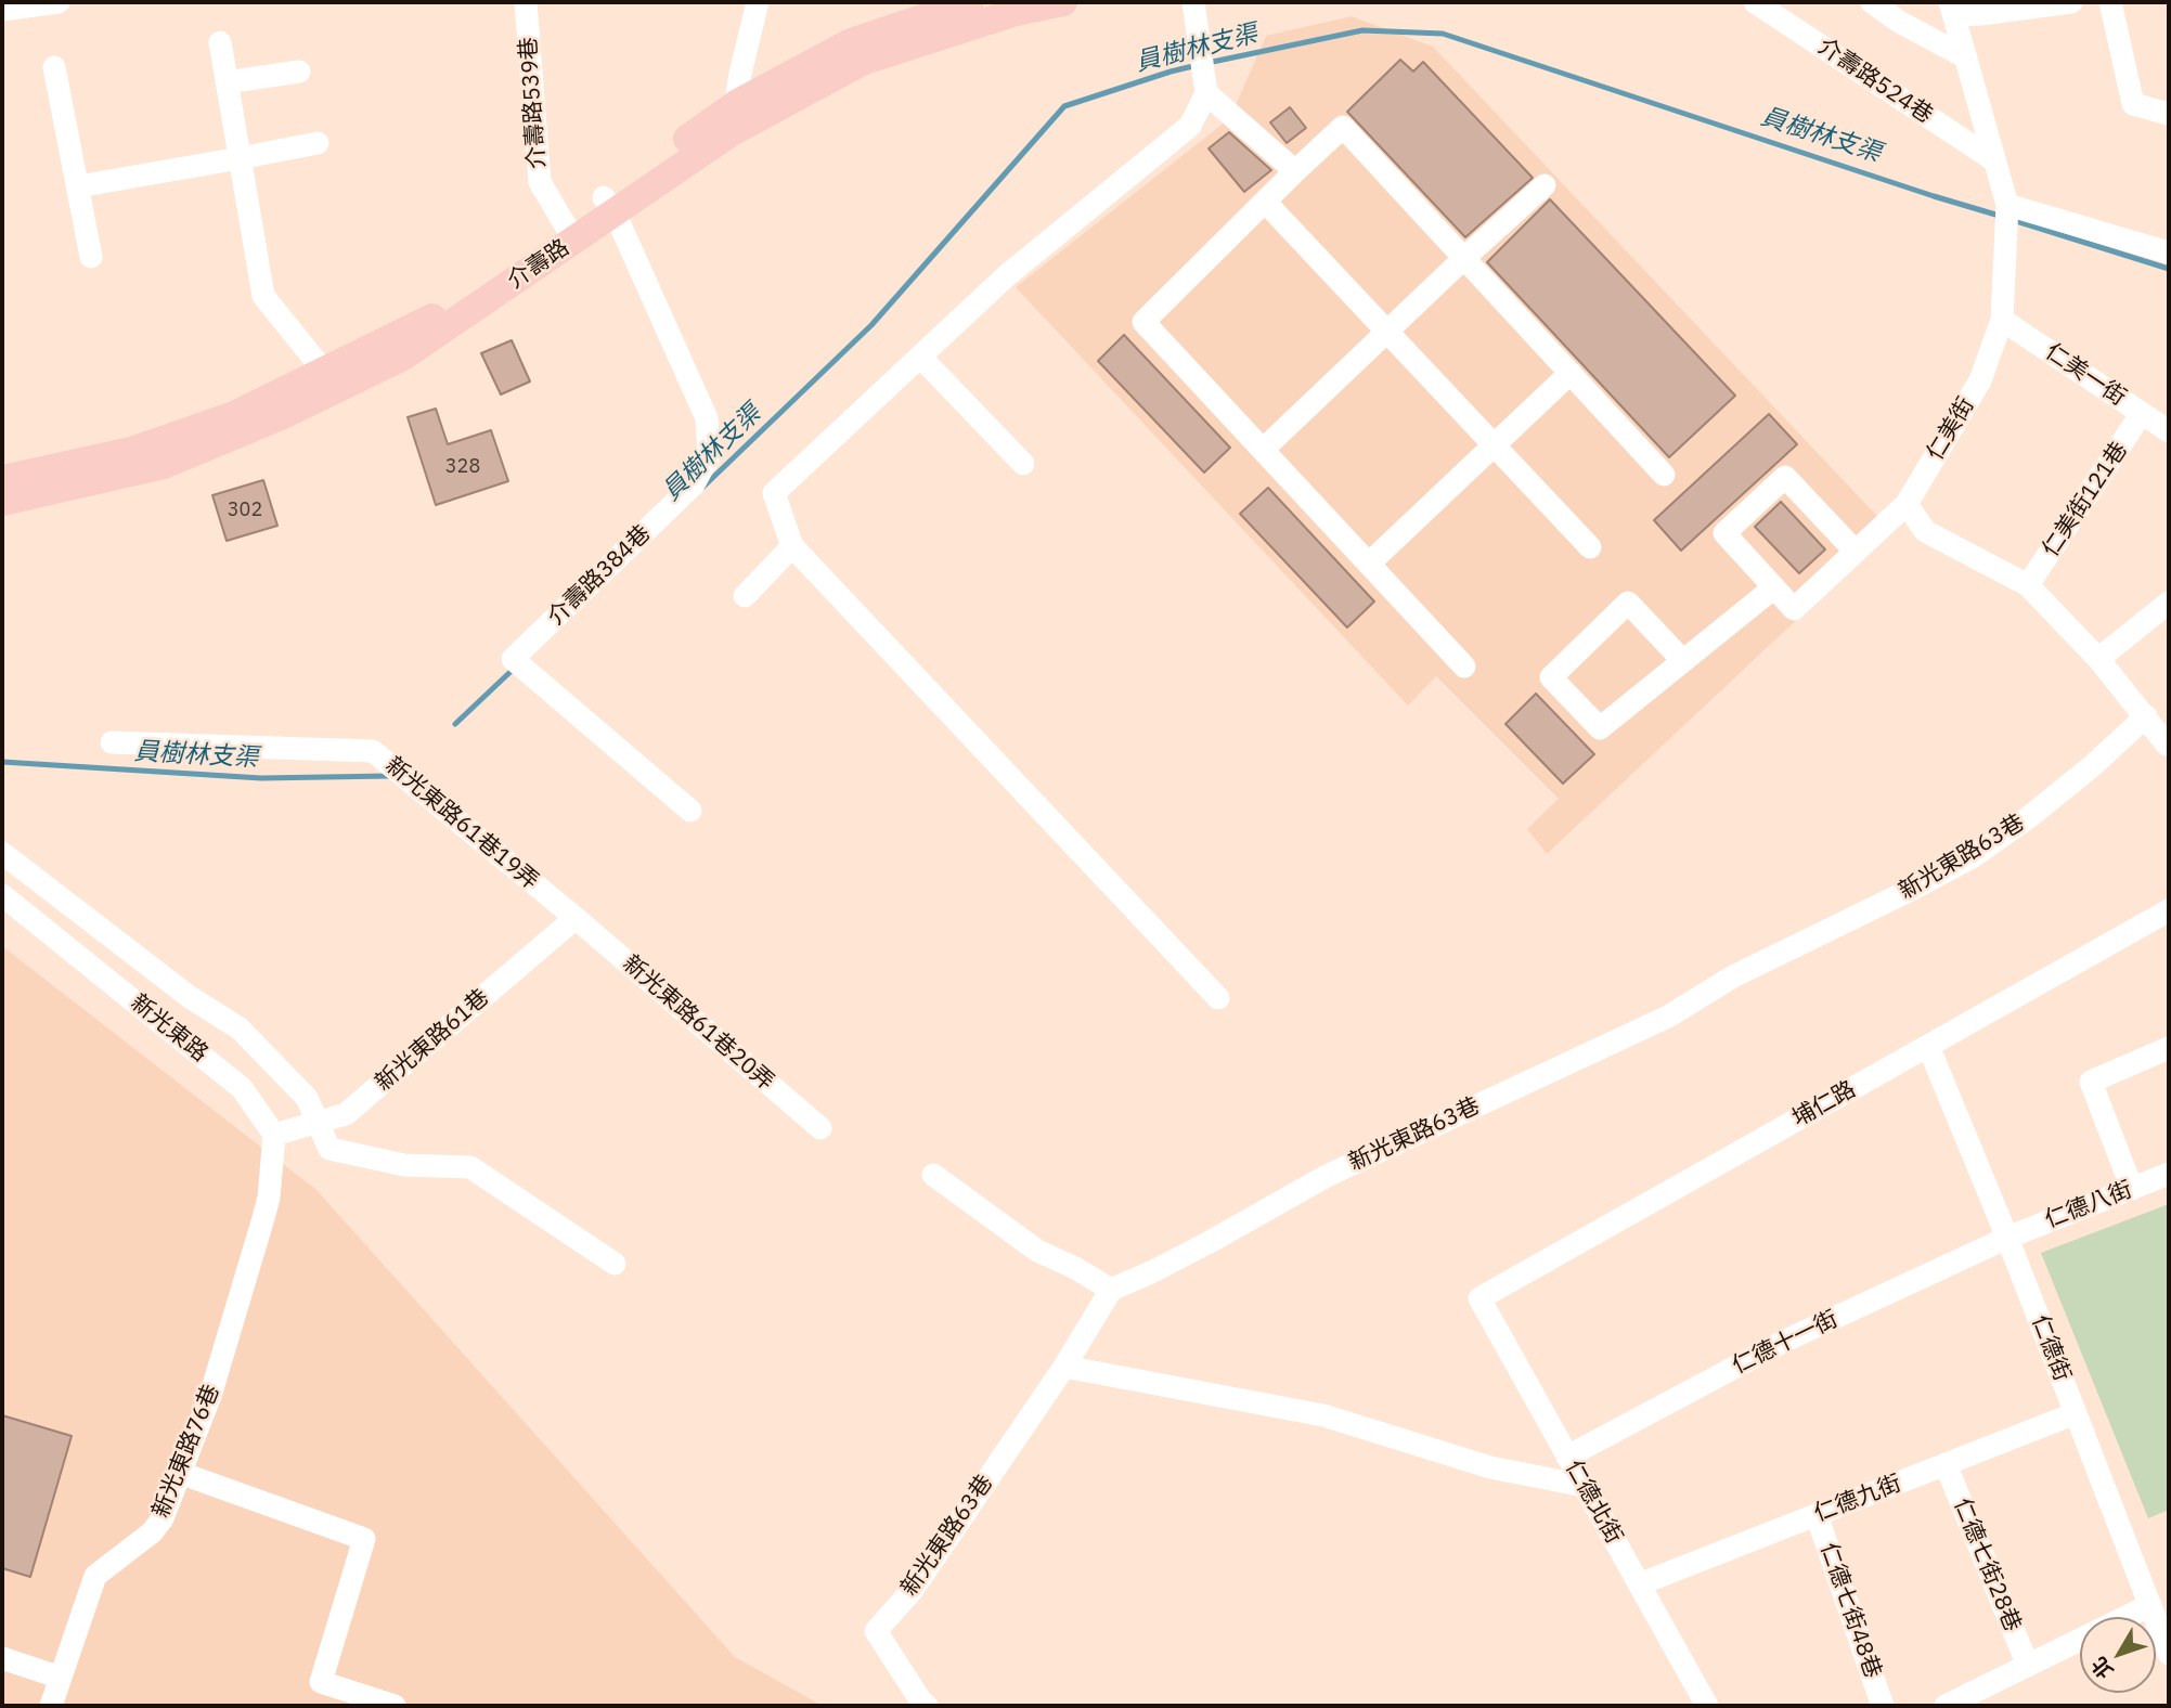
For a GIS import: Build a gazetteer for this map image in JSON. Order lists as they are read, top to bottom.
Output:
{
  "streets": {
    "main road": ["介壽路"],
    "street": [
      "介壽路524巷",
      "介壽路539巷",
      "仁美一街",
      "仁美街",
      "仁美街121巷",
      "介壽路384巷",
      "新光東路61巷19弄",
      "新光東路63巷",
      "新光東路61巷20弄",
      "新光東路",
      "新光東路61巷",
      "埔仁路",
      "仁德八街",
      "仁德十一街",
      "仁德街",
      "新光東路76巷",
      "仁德九街",
      "仁德北街",
      "仁德七街28巷",
      "仁德七街48巷"
    ]
  },
  "crossings": [
    ["介壽路524巷", "仁美街"],
    ["介壽路539巷", "介壽路"],
    ["介壽路", "介壽路384巷"],
    ["仁美一街", "仁美街"],
    ["仁美一街", "仁美街121巷"],
    ["新光東路61巷19弄", "新光東路61巷20弄"],
    ["新光東路61巷19弄", "新光東路61巷"],
    ["新光東路61巷20弄", "新光東路61巷"],
    ["新光東路", "新光東路61巷"],
    ["新光東路", "新光東路76巷"],
    ["新光東路61巷", "新光東路76巷"],
    ["埔仁路", "仁德街"],
    ["埔仁路", "仁德北街"],
    ["仁德八街", "仁德十一街"],
    ["仁德八街", "仁德街"],
    ["仁德十一街", "仁德街"],
    ["仁德十一街", "仁德北街"],
    ["仁德街", "仁德九街"],
    ["仁德九街", "仁德北街"],
    ["仁德九街", "仁德七街28巷"],
    ["仁德九街", "仁德七街48巷"]
  ],
  "water": ["員樹林支渠"],
  "house_numbers": ["328", "302"],
  "north": "bottom left"
}
